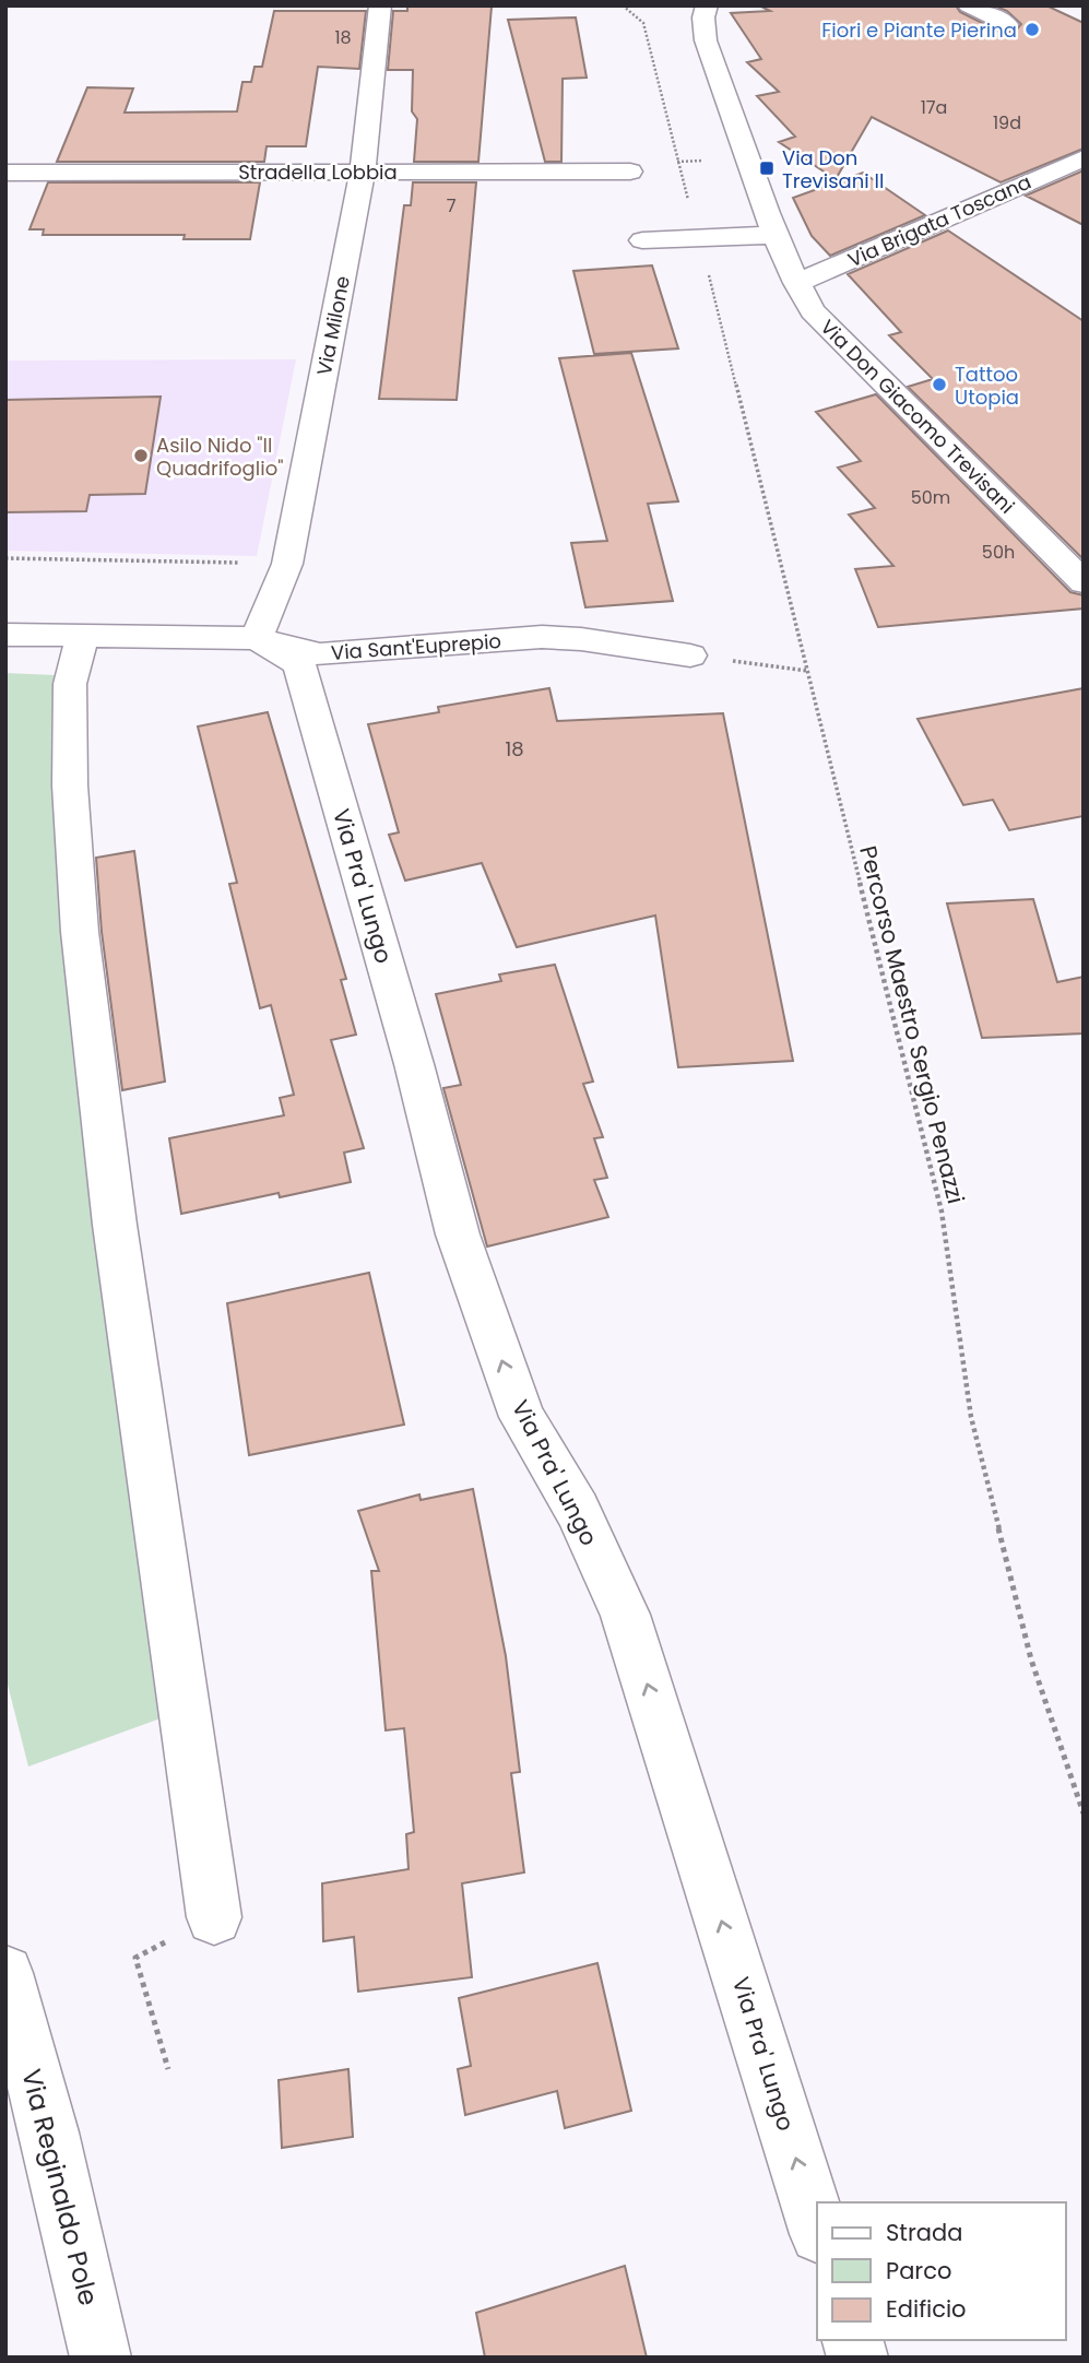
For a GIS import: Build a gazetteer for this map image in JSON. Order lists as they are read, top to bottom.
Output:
{
  "streets": {
    "street": [
      "Stradella Lobbia",
      "Via Brigata Toscana",
      "Via Milone",
      "Via Don Giacomo Trevisani",
      "Via Sant'Euprepio",
      "Via Pra' Lungo",
      "Via Reginaldo Pole"
    ],
    "path": ["Percorso Maestro Sergio Penazzi"]
  },
  "crossings": [
    ["Stradella Lobbia", "Via Milone"],
    ["Via Brigata Toscana", "Via Don Giacomo Trevisani"],
    ["Via Milone", "Via Sant'Euprepio"],
    ["Via Milone", "Via Pra' Lungo"],
    ["Via Sant'Euprepio", "Via Pra' Lungo"]
  ],
  "places": {
    "other": ["Fiori e Piante Pierina", "Tattoo Utopia", "Asilo Nido \"Il Quadrifoglio\""],
    "transit": ["Via Don Trevisani II"]
  },
  "house_numbers": [
    "18",
    "17a",
    "19d",
    "7",
    "50m",
    "50h",
    "18"
  ],
  "legend": ["Strada", "Parco", "Edificio"]
}
